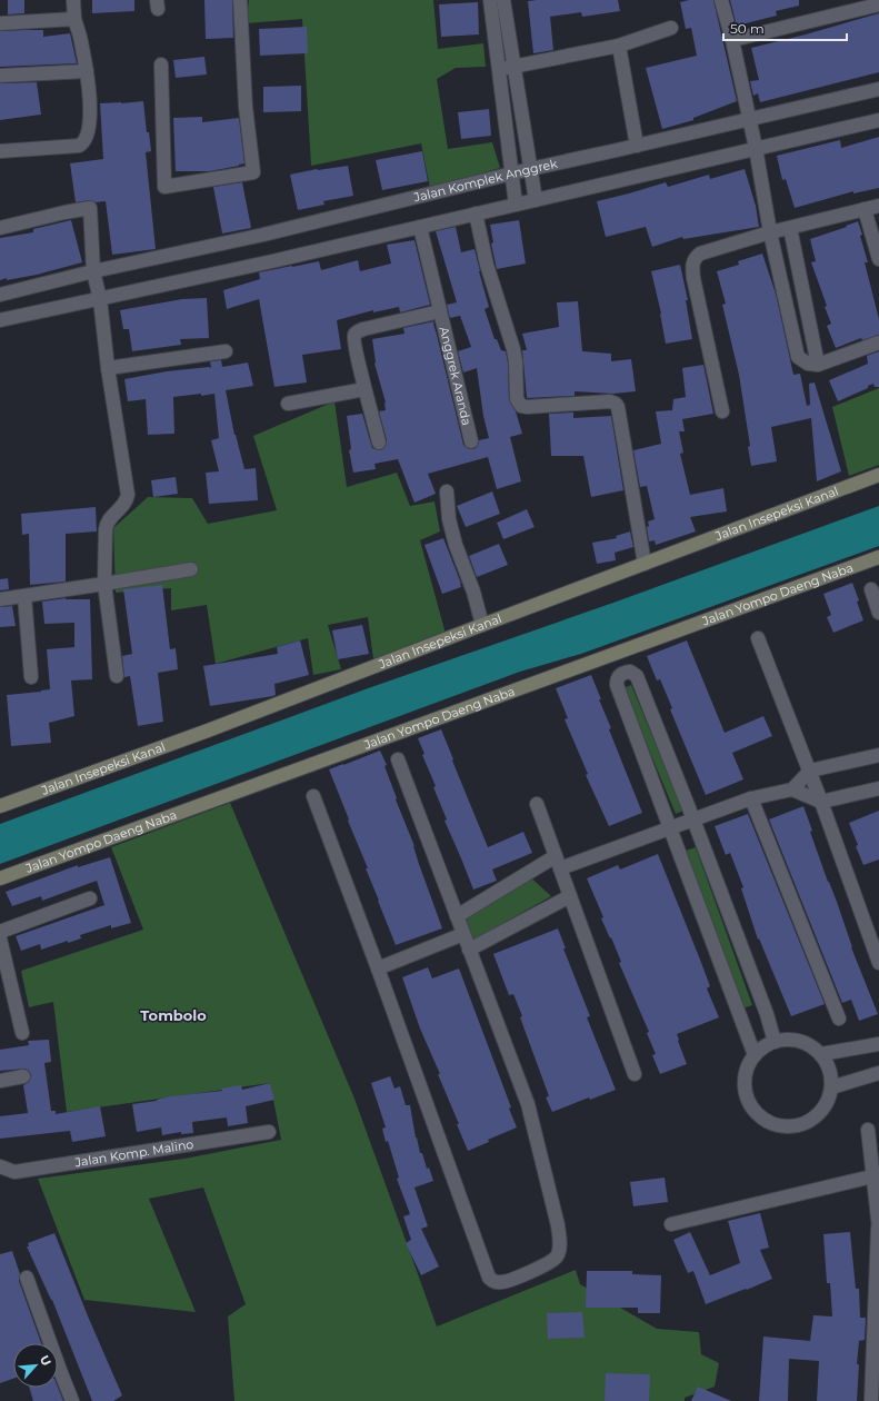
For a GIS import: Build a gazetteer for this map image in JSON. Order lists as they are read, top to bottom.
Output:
{
  "streets": {
    "street": [
      "Jalan Komplek Anggrek",
      "Anggrek Aranda",
      "Jalan Insepeksi Kanal",
      "Jalan Yompo Daeng Naba",
      "Jalan Komp. Malino"
    ]
  },
  "districts": ["Tombolo"],
  "scale_bar": "50 m",
  "north": "top right"
}
